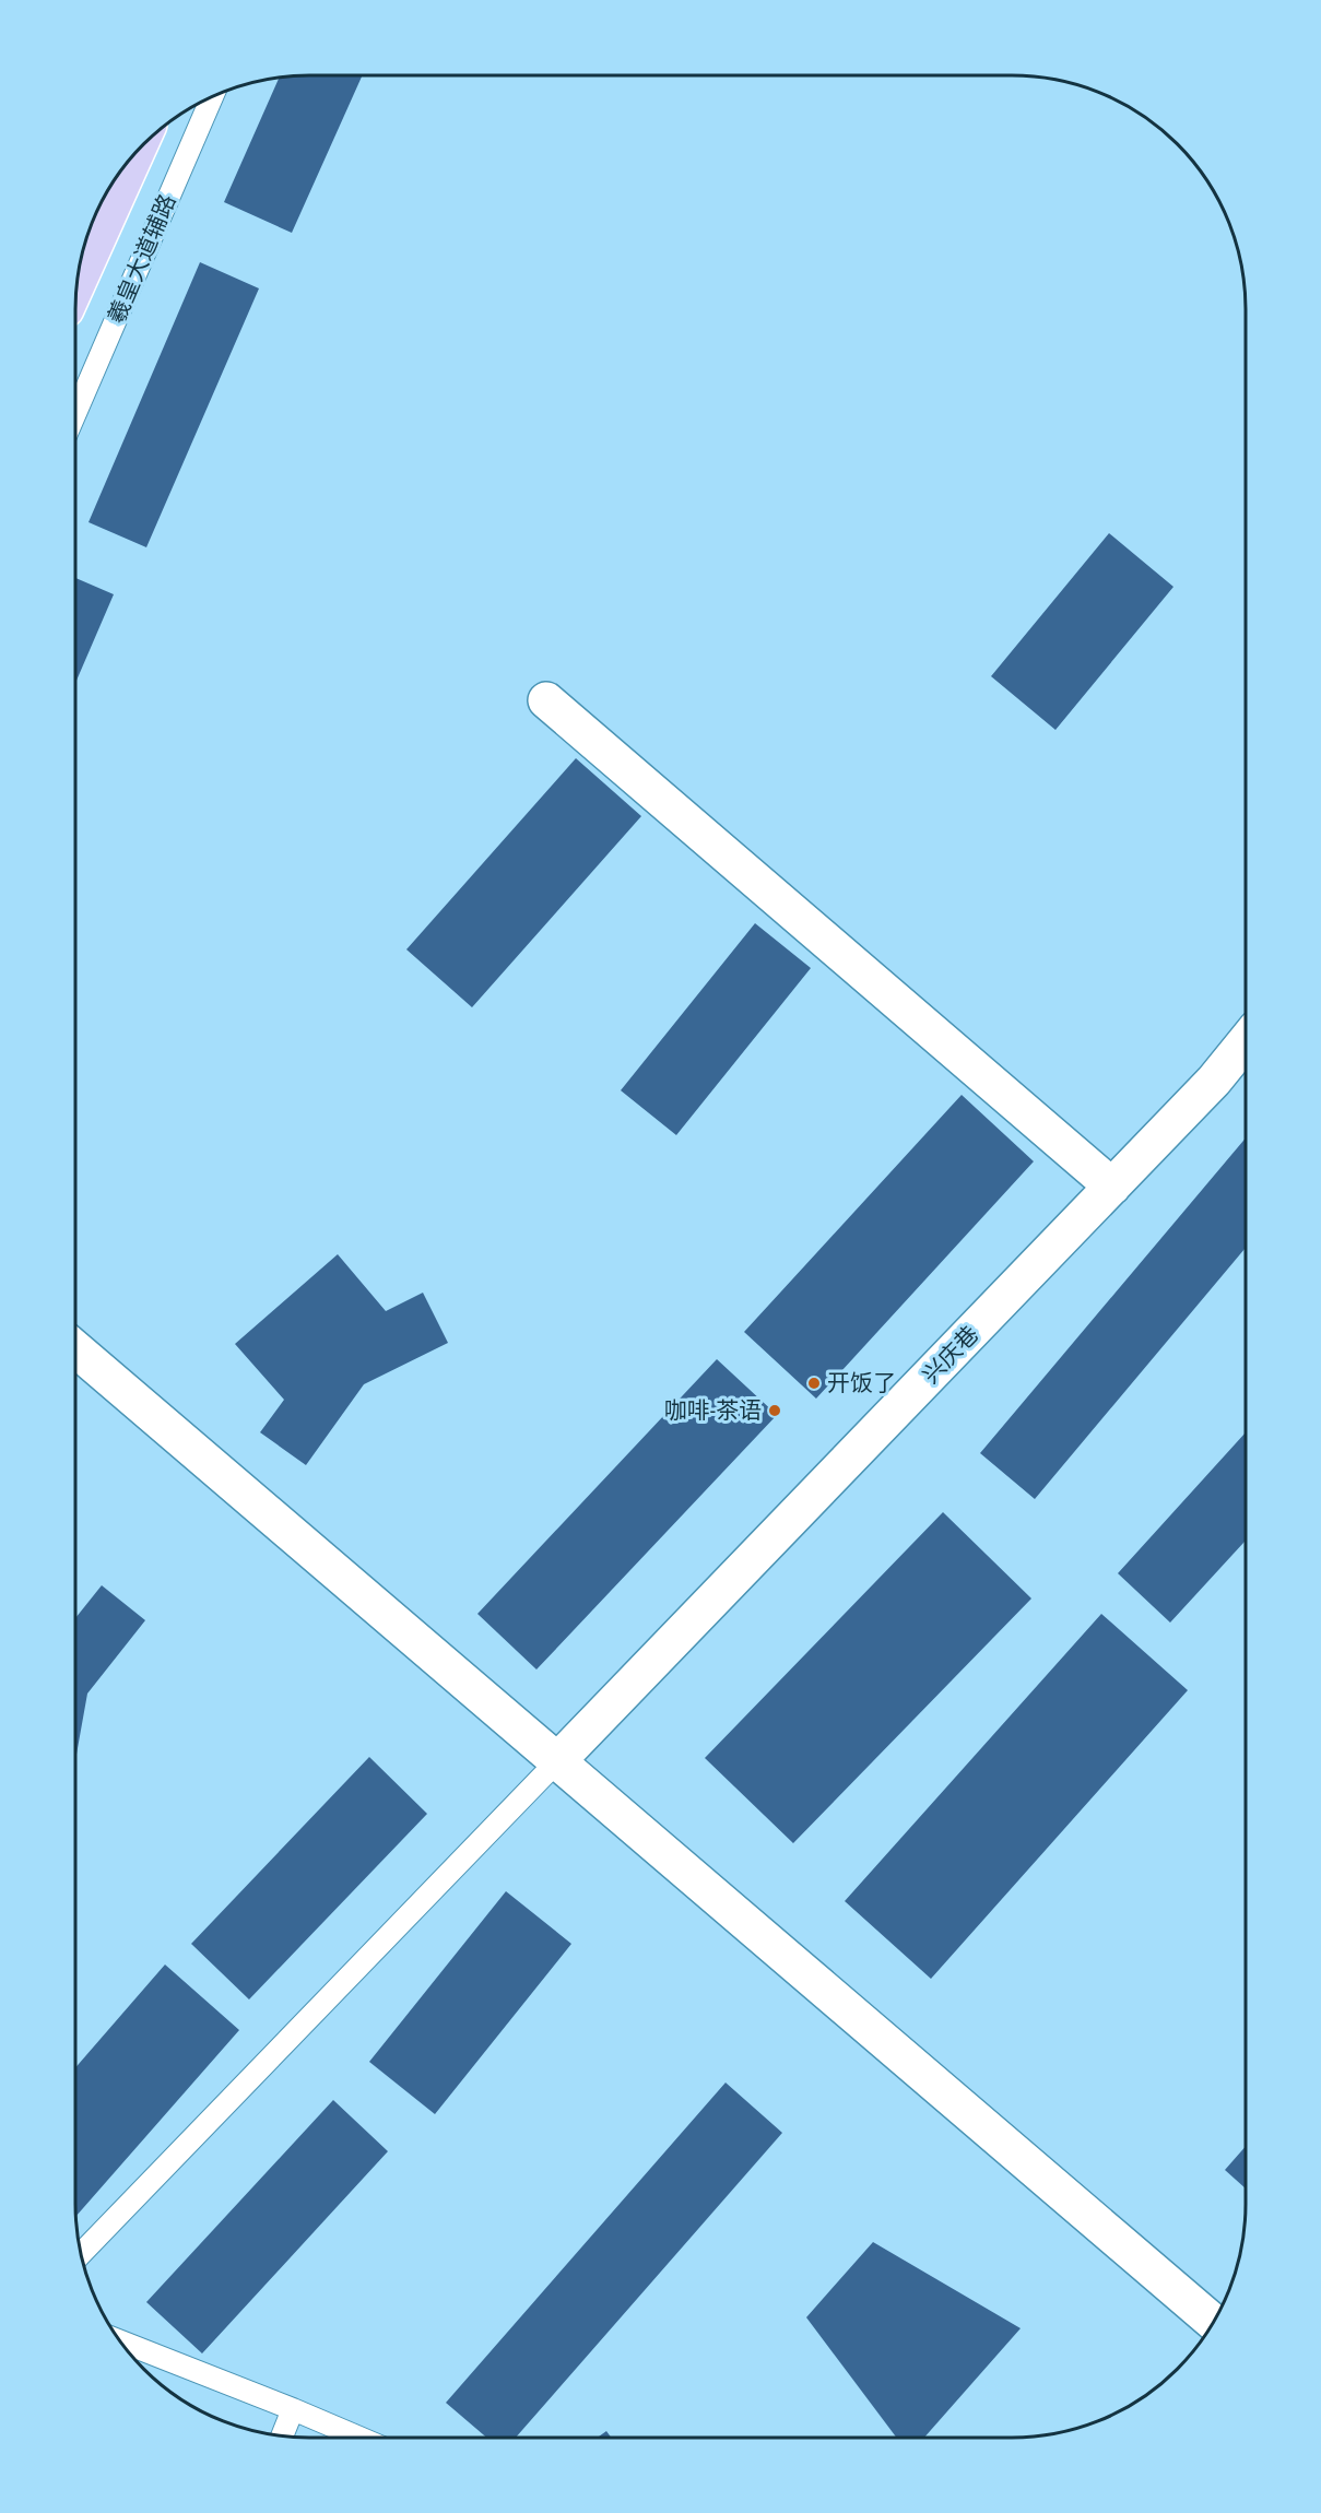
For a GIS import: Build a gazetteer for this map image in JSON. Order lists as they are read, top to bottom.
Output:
{
  "streets": {
    "street": ["兴庆巷"],
    "lane": ["羲皇大道辅路"]
  },
  "places": ["开饭了", "咖啡-茶语"]
}
